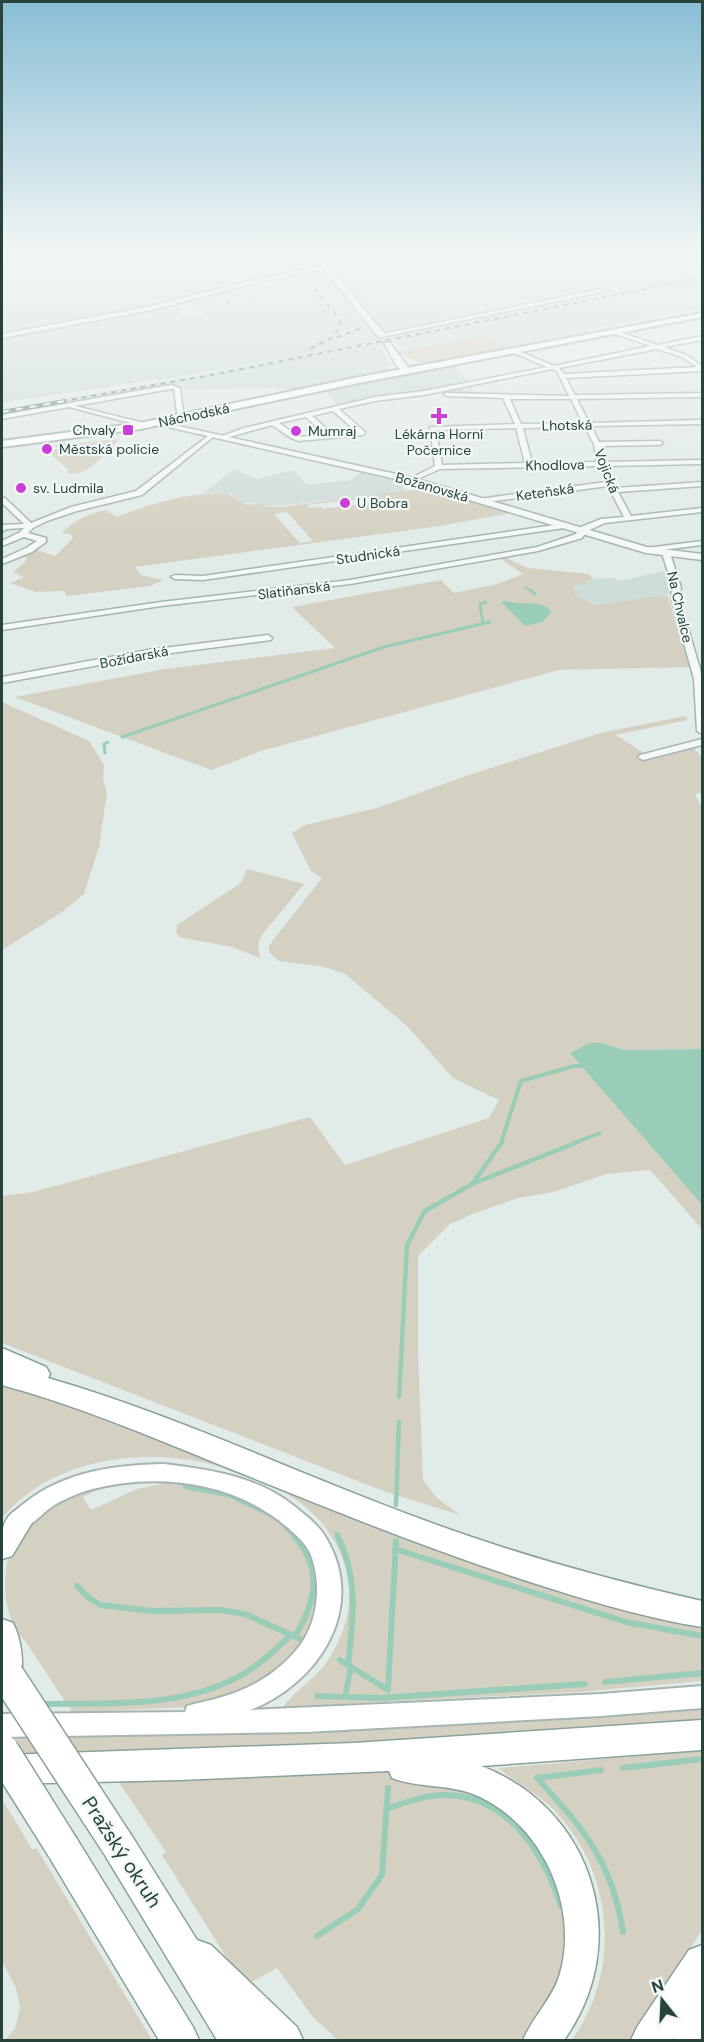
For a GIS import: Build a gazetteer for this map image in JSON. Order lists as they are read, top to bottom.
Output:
{
  "streets": {
    "highway": ["Pražský okruh"],
    "main road": ["Náchodská"],
    "street": [
      "Lhotská",
      "Khodlova",
      "Vojická",
      "Božanovská",
      "Keteňská",
      "Studnická",
      "Slatiňanská",
      "Na Chvalce",
      "Božídarská"
    ]
  },
  "crossings": [
    ["Náchodská", "Božanovská"],
    ["Lhotská", "Khodlova"],
    ["Lhotská", "Vojická"],
    ["Khodlova", "Vojická"],
    ["Khodlova", "Božanovská"],
    ["Vojická", "Keteňská"],
    ["Vojická", "Slatiňanská"],
    ["Božanovská", "Keteňská"],
    ["Božanovská", "Studnická"],
    ["Božanovská", "Slatiňanská"],
    ["Božanovská", "Na Chvalce"]
  ],
  "places": {
    "health": ["Lékárna Horní Počernice"],
    "transit": ["Chvaly"],
    "other": [
      "Mumraj",
      "Městská policie",
      "sv. Ludmila",
      "U Bobra"
    ]
  },
  "north": "top"
}
